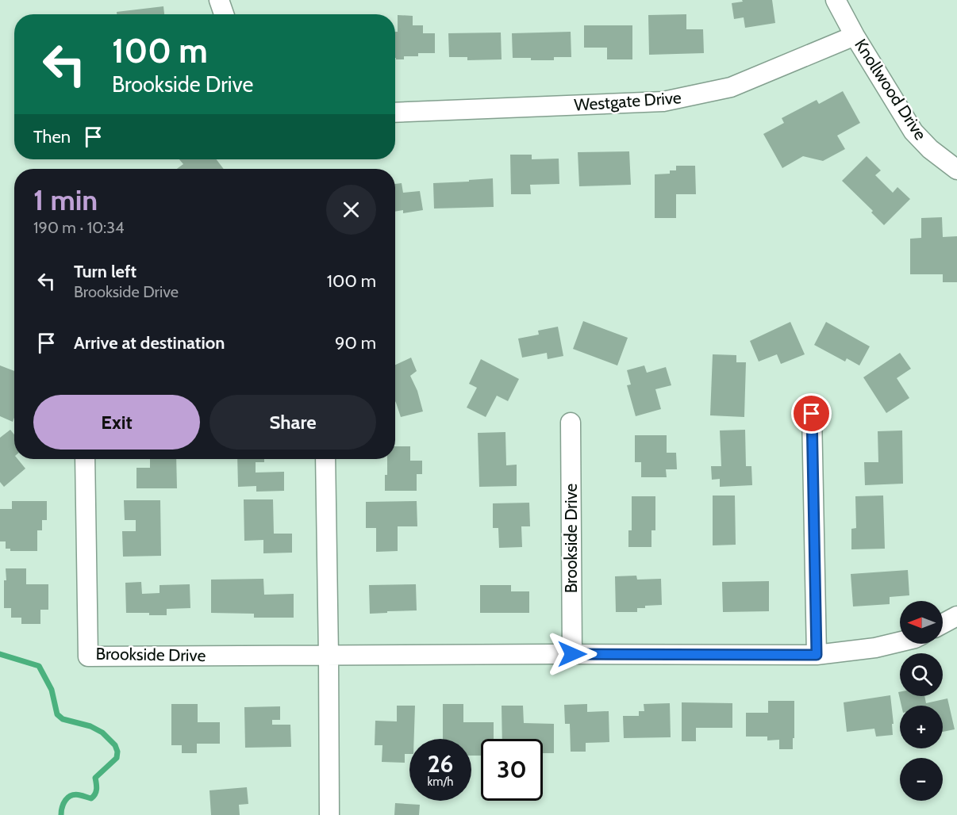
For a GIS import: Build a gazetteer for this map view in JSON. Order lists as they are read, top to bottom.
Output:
{
  "streets": {
    "street": ["Knollwood Drive", "Westgate Drive", "Brookside Drive"]
  },
  "crossings": [
    ["Knollwood Drive", "Westgate Drive"]
  ],
  "north": "left",
  "page": {
    "turn": ["100 m", "Brookside Drive"],
    "then": "Then",
    "heading": ["1 min", "190 m · 10:34"],
    "list": [
      {
        "name": "Turn left",
        "note": "Brookside Drive",
        "value": "100 m"
      },
      {
        "name": "Arrive at destination",
        "value": "90 m"
      }
    ],
    "buttons": ["Exit", "Share"],
    "map_buttons": ["+", "−"],
    "speed": "26 km/h",
    "limit": "30"
  }
}
